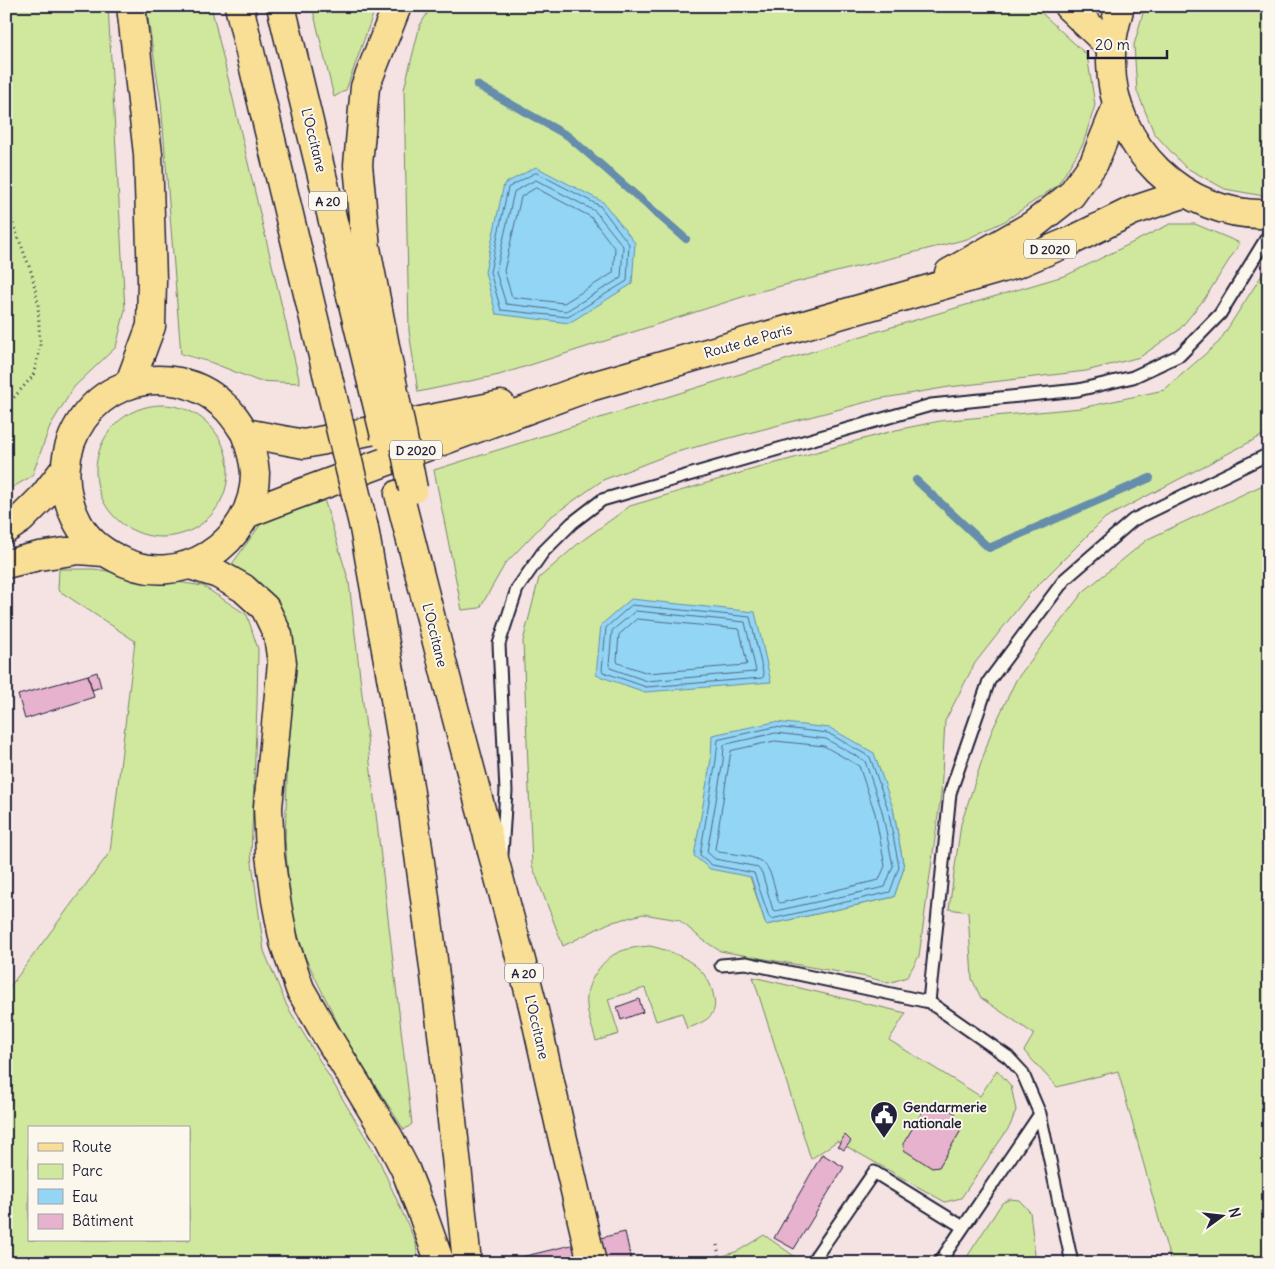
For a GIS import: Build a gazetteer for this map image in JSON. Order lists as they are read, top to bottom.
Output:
{
  "streets": {
    "main road": [
      "L'Occitane",
      "A 20",
      "D 2020",
      "Route de Paris"
    ]
  },
  "crossings": [
    ["D 2020", "Route de Paris"]
  ],
  "places": {
    "public building": ["Gendarmerie nationale"]
  },
  "legend": [
    "Route",
    "Parc",
    "Eau",
    "Bâtiment"
  ],
  "scale_bar": "20 m",
  "north": "right"
}
